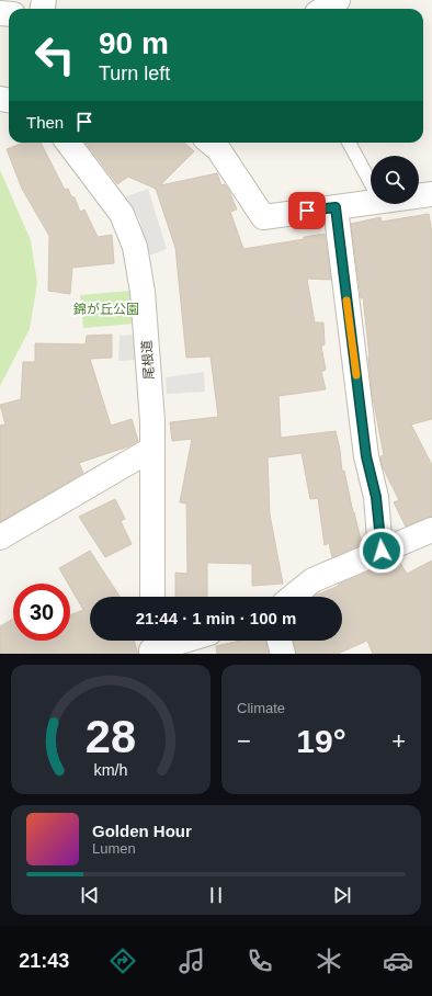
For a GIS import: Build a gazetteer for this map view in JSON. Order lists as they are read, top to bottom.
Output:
{
  "streets": {
    "street": ["尾根道"]
  },
  "parks": ["錦が丘公園"],
  "page": {
    "turn": ["90 m", "Turn left"],
    "then": "Then",
    "limit": "30",
    "trip": "21:44 · 1 min · 100 m",
    "tile": "Climate",
    "heat": ["−", "19°", "+"],
    "song": ["Golden Hour", "Lumen"],
    "tabs": "21:43",
    "gauge": ["28", "km/h"]
  }
}
